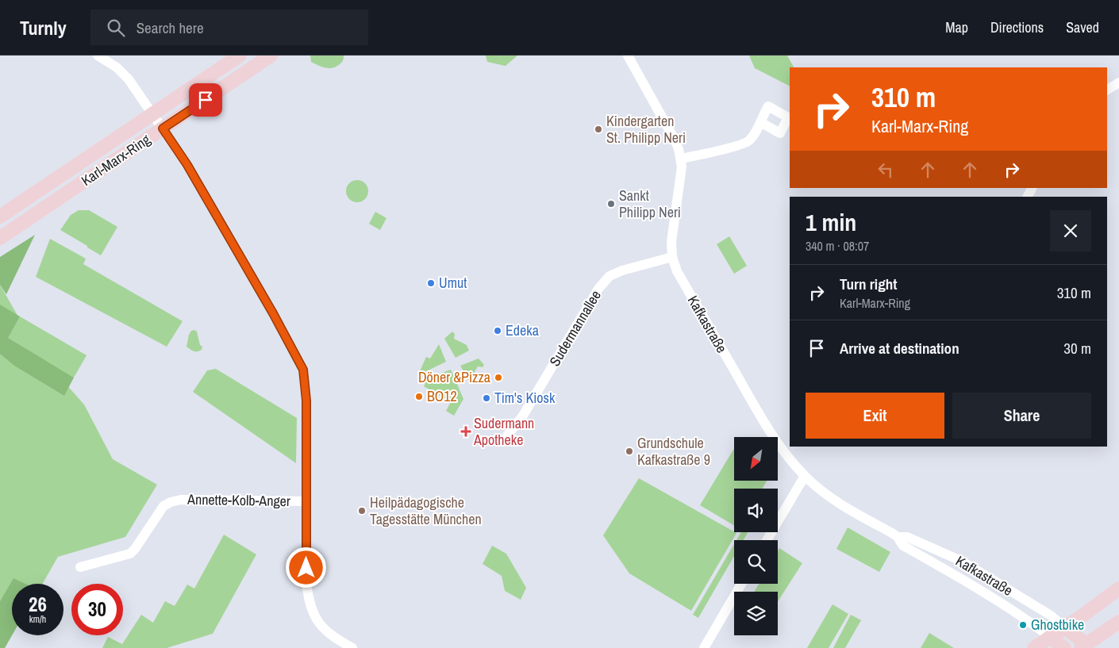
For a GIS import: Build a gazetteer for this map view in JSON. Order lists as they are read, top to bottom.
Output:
{
  "streets": {
    "main road": ["Karl-Marx-Ring"],
    "street": ["Kafkastraße", "Sudermannallee", "Annette-Kolb-Anger"]
  },
  "crossings": [
    ["Kafkastraße", "Sudermannallee"]
  ],
  "places": {
    "other": [
      "Kindergarten St. Philipp Neri",
      "Sankt Philipp Neri",
      "Umut",
      "Edeka",
      "Döner &Pizza",
      "BO12",
      "Tim's Kiosk",
      "Grundschule Kafkastraße 9",
      "Heilpädagogische Tagesstätte München",
      "Ghostbike"
    ],
    "health": ["Sudermann Apotheke"]
  },
  "north": "bottom left",
  "page": {
    "header": "Turnly",
    "search": "Search here",
    "nav": ["Map", "Directions", "Saved"],
    "turn": ["310 m", "Karl-Marx-Ring"],
    "heading": ["1 min", "340 m · 08:07"],
    "list": [
      {
        "name": "Turn right",
        "note": "Karl-Marx-Ring",
        "value": "310 m"
      },
      {
        "name": "Arrive at destination",
        "value": "30 m"
      }
    ],
    "buttons": ["Exit", "Share"],
    "speed": "26 km/h",
    "limit": "30"
  }
}
